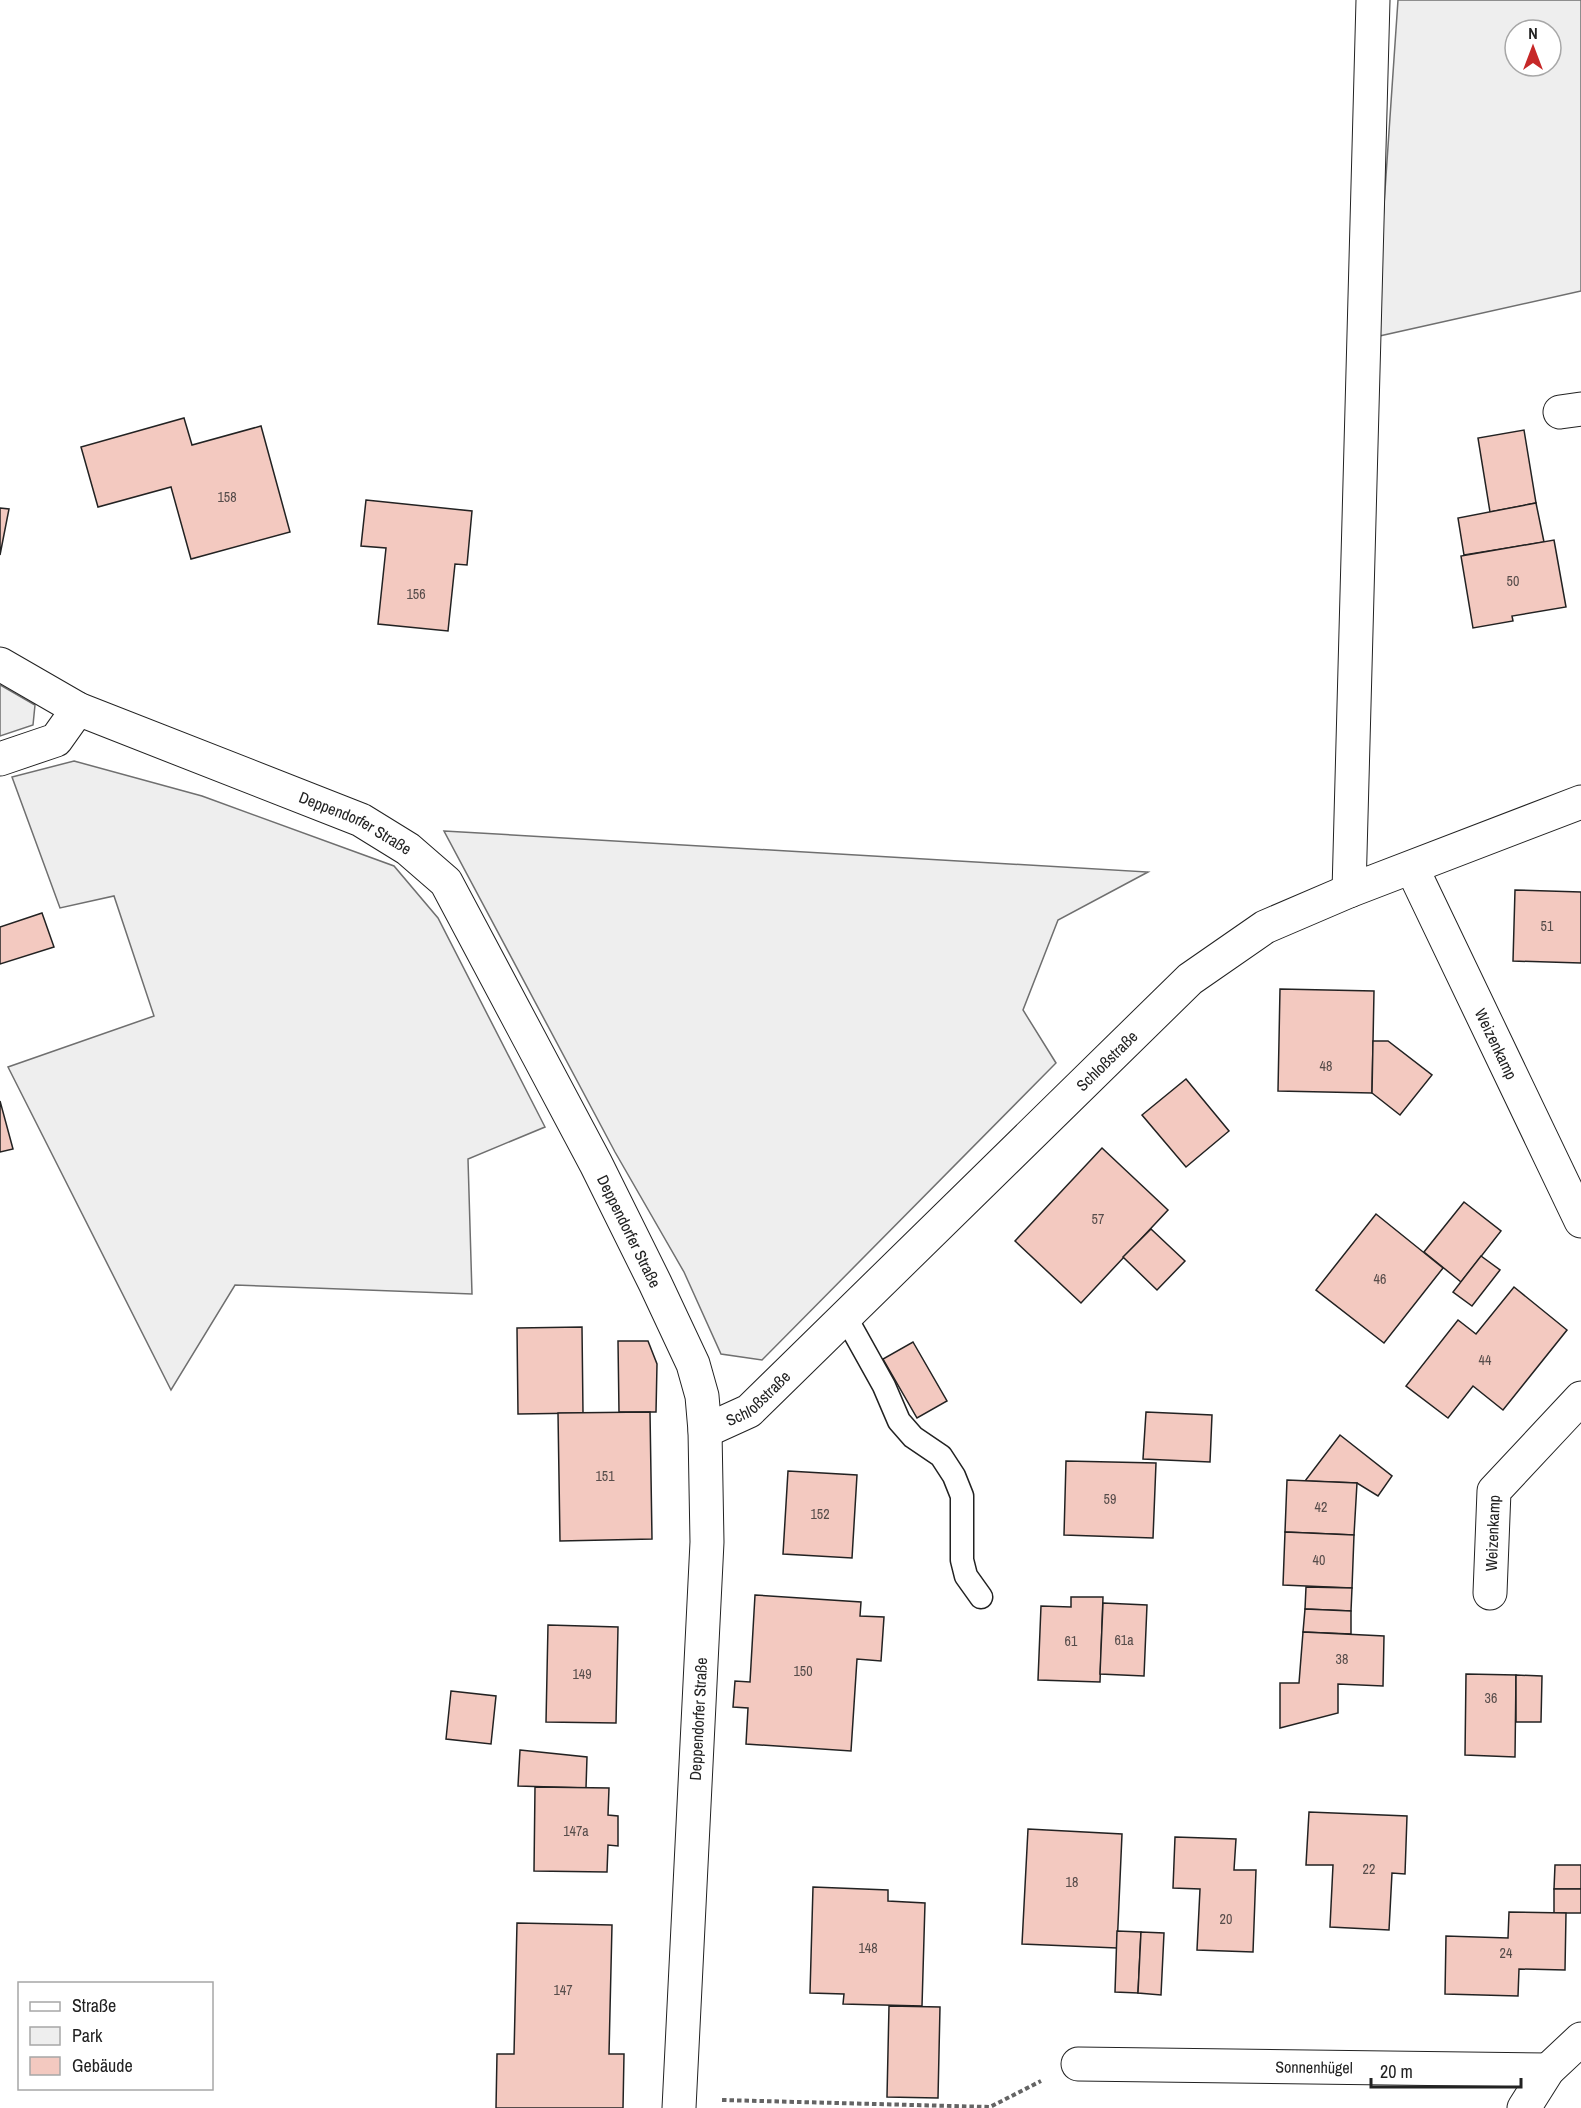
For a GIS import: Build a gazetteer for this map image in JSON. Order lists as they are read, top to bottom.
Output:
{
  "streets": {
    "street": [
      "Deppendorfer Straße",
      "Weizenkamp",
      "Schloßstraße",
      "Sonnenhügel"
    ]
  },
  "crossings": [
    ["Deppendorfer Straße", "Schloßstraße"],
    ["Weizenkamp", "Schloßstraße"]
  ],
  "house_numbers": [
    "158",
    "50",
    "156",
    "51",
    "48",
    "57",
    "46",
    "44",
    "151",
    "59",
    "42",
    "152",
    "40",
    "61a",
    "61",
    "38",
    "150",
    "149",
    "36",
    "147a",
    "22",
    "18",
    "20",
    "148",
    "24",
    "147"
  ],
  "legend": ["Straße", "Park", "Gebäude"],
  "scale_bar": "20 m",
  "north": "top"
}
